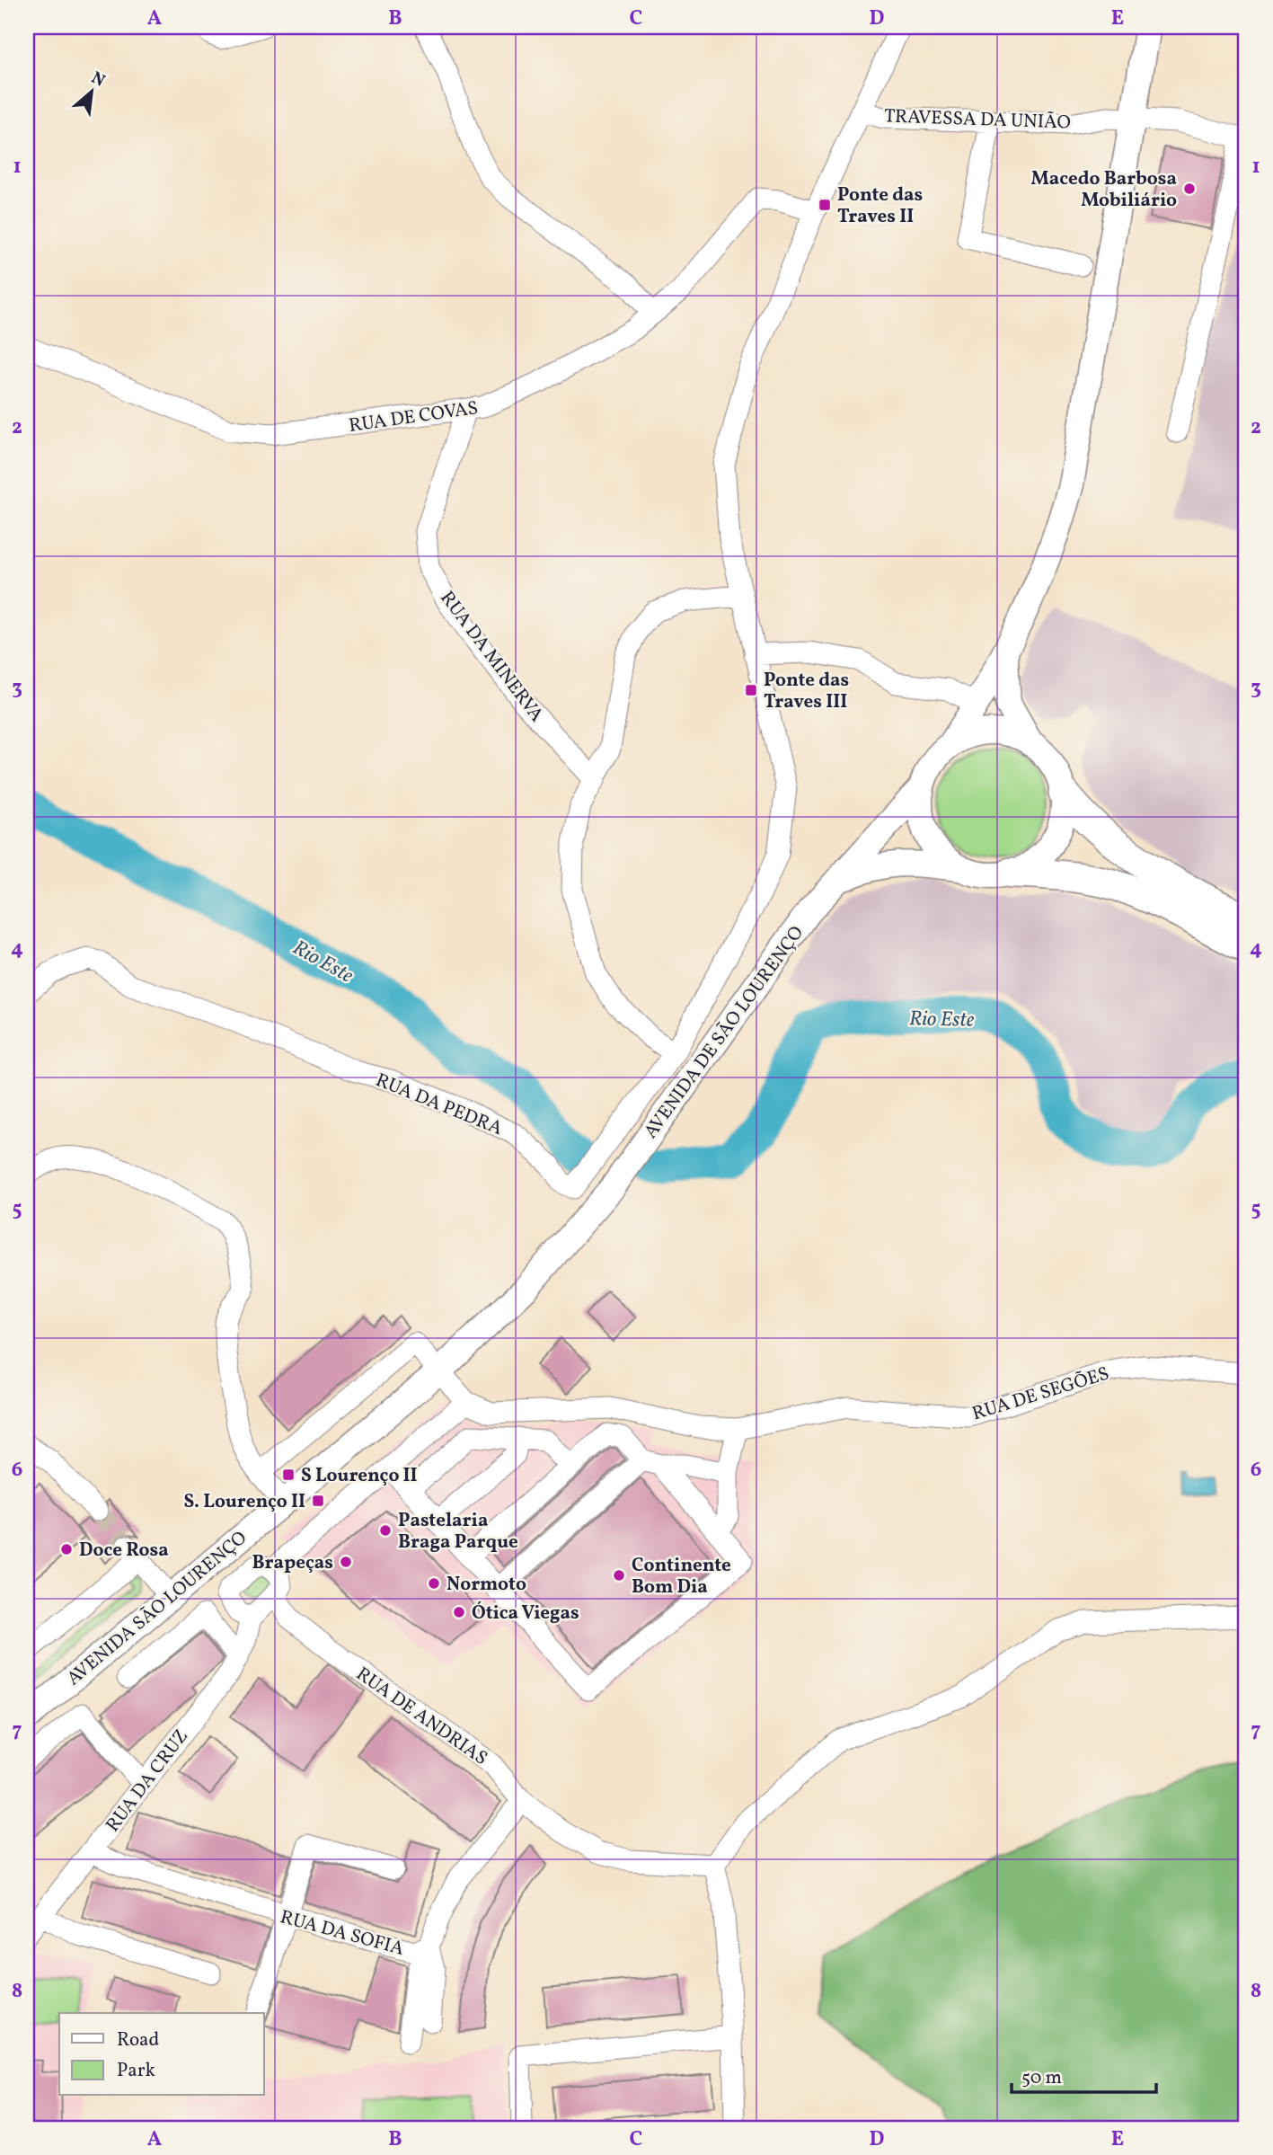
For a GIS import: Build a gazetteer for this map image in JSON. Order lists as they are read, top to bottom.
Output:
{
  "streets": {
    "main road": ["AVENIDA DE SÃO LOURENÇO", "AVENIDA SÃO LOURENÇO"],
    "street": [
      "TRAVESSA DA UNIÃO",
      "RUA DE COVAS",
      "RUA DA MINERVA",
      "RUA DA PEDRA",
      "RUA DE SEGÕES",
      "RUA DE ANDRIAS",
      "RUA DA CRUZ",
      "RUA DA SOFIA"
    ]
  },
  "crossings": [
    ["TRAVESSA DA UNIÃO", "AVENIDA DE SÃO LOURENÇO"],
    ["RUA DE COVAS", "RUA DA MINERVA"],
    ["AVENIDA DE SÃO LOURENÇO", "AVENIDA SÃO LOURENÇO"],
    ["RUA DE ANDRIAS", "RUA DA CRUZ"],
    ["RUA DE ANDRIAS", "RUA DA SOFIA"],
    ["RUA DA CRUZ", "RUA DA SOFIA"]
  ],
  "water": ["Rio Este"],
  "places": {
    "other": [
      "Macedo Barbosa Mobiliário",
      "Pastelaria Braga Parque",
      "Doce Rosa",
      "Brapeças",
      "Continente Bom Dia",
      "Normoto",
      "Ótica Viegas"
    ],
    "transit": [
      "Ponte das Traves II",
      "Ponte das Traves III",
      "S Lourenço II",
      "S. Lourenço II"
    ]
  },
  "legend": ["Road", "Park"],
  "scale_bar": "50 m",
  "north": "top right",
  "grid": {
    "columns": [
      "A",
      "B",
      "C",
      "D",
      "E"
    ],
    "rows": [
      "1",
      "2",
      "3",
      "4",
      "5",
      "6",
      "7",
      "8"
    ]
  }
}
